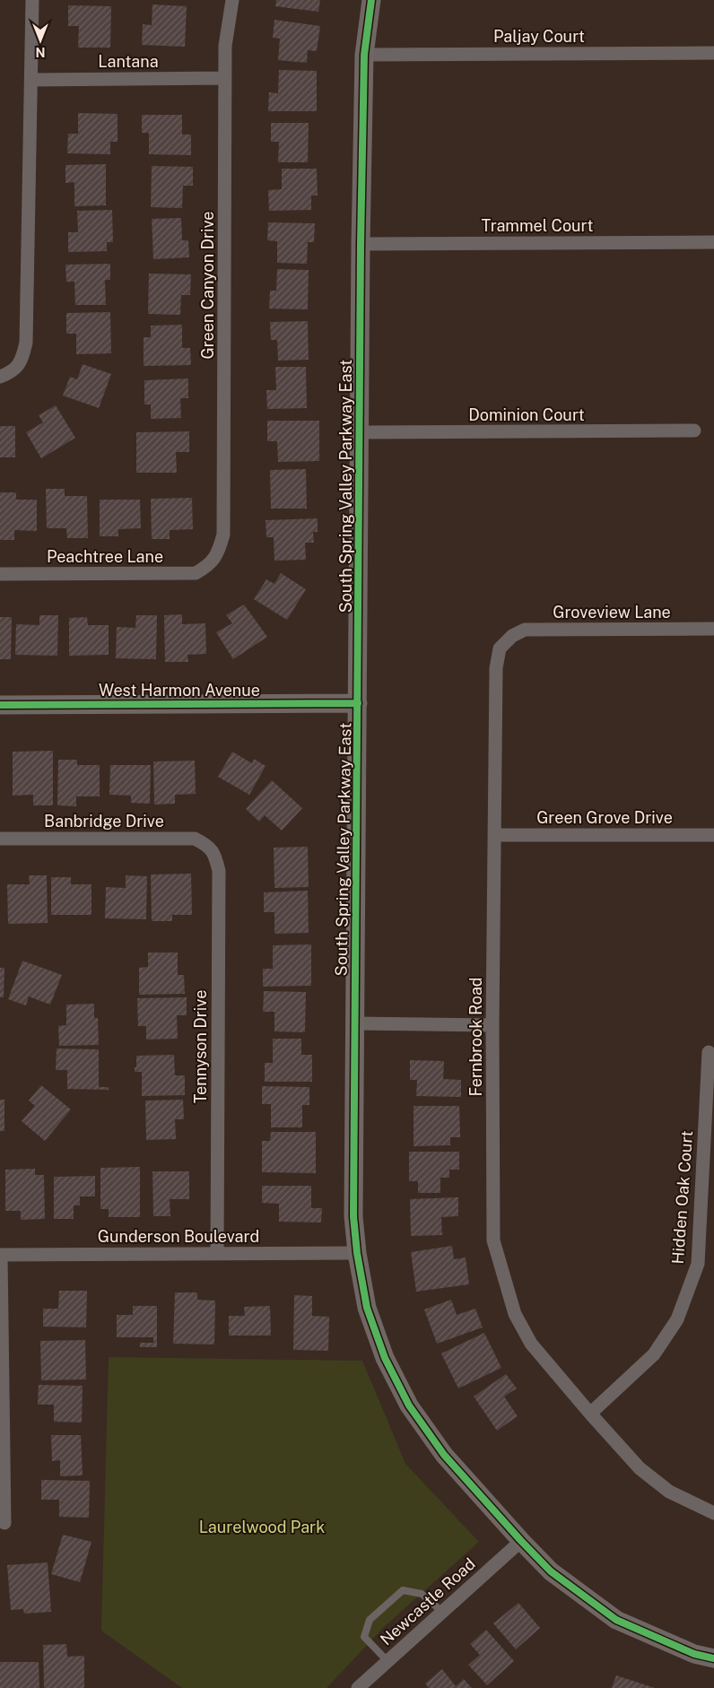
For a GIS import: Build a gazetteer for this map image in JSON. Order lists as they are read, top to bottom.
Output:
{
  "streets": {
    "street": [
      "Paljay Court",
      "Lantana",
      "Trammel Court",
      "Green Canyon Drive",
      "Dominion Court",
      "South Spring Valley Parkway East",
      "Peachtree Lane",
      "Groveview Lane",
      "West Harmon Avenue",
      "Green Grove Drive",
      "Banbridge Drive",
      "Fernbrook Road",
      "Tennyson Drive",
      "Hidden Oak Court",
      "Gunderson Boulevard",
      "Newcastle Road"
    ]
  },
  "crossings": [
    ["Paljay Court", "South Spring Valley Parkway East"],
    ["Lantana", "Green Canyon Drive"],
    ["Trammel Court", "South Spring Valley Parkway East"],
    ["Green Canyon Drive", "Peachtree Lane"],
    ["Dominion Court", "South Spring Valley Parkway East"],
    ["South Spring Valley Parkway East", "West Harmon Avenue"],
    ["South Spring Valley Parkway East", "Gunderson Boulevard"],
    ["South Spring Valley Parkway East", "Newcastle Road"],
    ["Groveview Lane", "Fernbrook Road"],
    ["Green Grove Drive", "Fernbrook Road"],
    ["Banbridge Drive", "Tennyson Drive"],
    ["Fernbrook Road", "Hidden Oak Court"],
    ["Tennyson Drive", "Gunderson Boulevard"]
  ],
  "parks": ["Laurelwood Park"],
  "north": "bottom"
}
